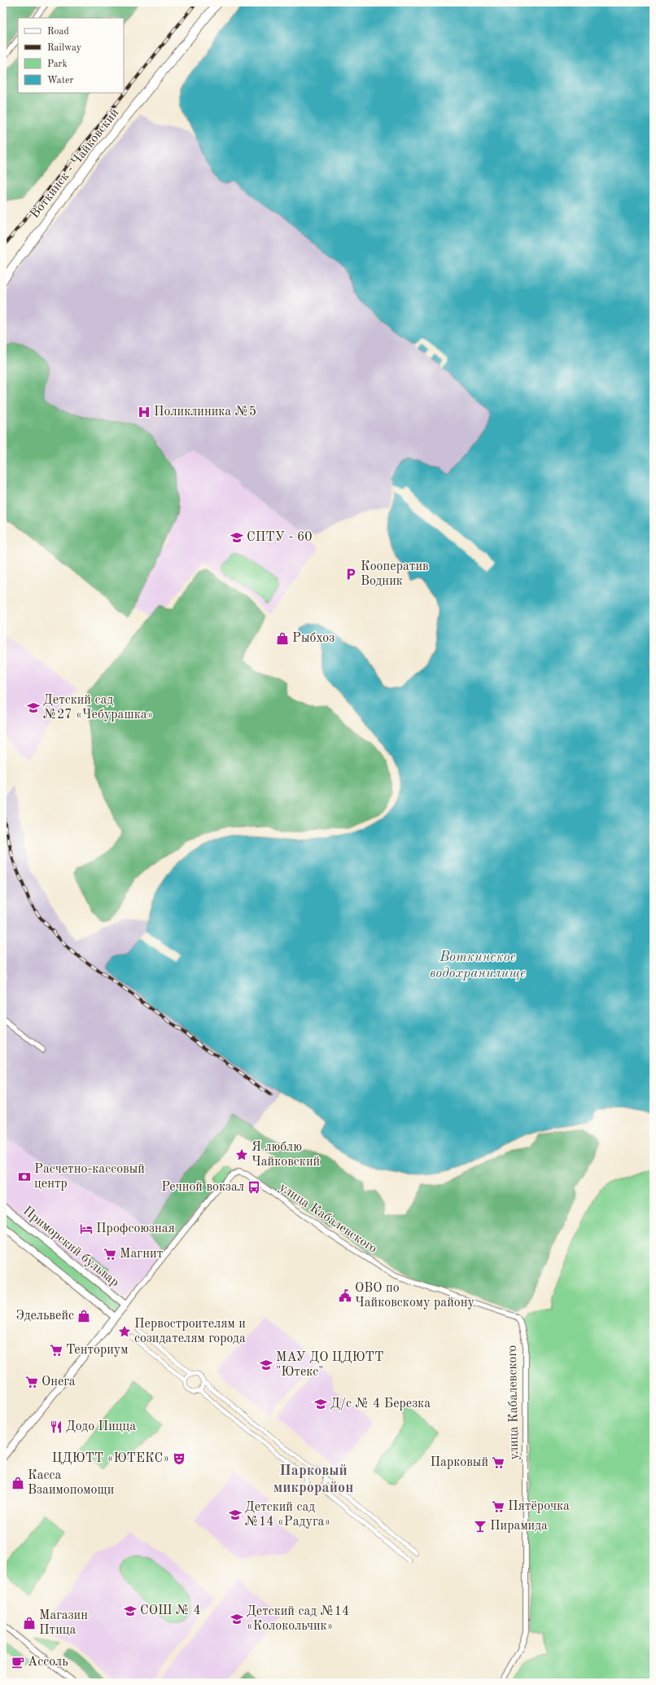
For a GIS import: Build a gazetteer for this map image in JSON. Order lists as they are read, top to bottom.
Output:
{
  "streets": {
    "main road": ["Воткинск - Чайковский"],
    "street": ["улица Кабалевского", "Приморский бульвар"]
  },
  "crossings": [
    ["улица Кабалевского", "Приморский бульвар"]
  ],
  "districts": ["Парковый микрорайон"],
  "water": ["Воткинское водохранилище"],
  "places": {
    "hospital": ["Поликлиника №5"],
    "school or university": [
      "СПТУ - 60",
      "Детский сад №27 «Чебурашка»",
      "МАУ ДО ЦДЮТТ \"Ютекс\"",
      "Д/с № 4 Березка",
      "Детский сад №14 «Радуга»",
      "СОШ № 4",
      "Детский сад №14 «Колокольчик»"
    ],
    "parking": ["Кооператив Водник"],
    "shop": [
      "Рыбхоз",
      "Эдельвейс",
      "Касса Взаимопомощи",
      "Магазин Птица"
    ],
    "place": ["Я люблю Чайковский", "Первостроителям и созидателям города"],
    "bank": ["Расчетно-кассовый центр"],
    "bus stop": ["Речной вокзал"],
    "hotel": ["Профсоюзная"],
    "supermarket": [
      "Магнит",
      "Тенториум",
      "Онега",
      "Парковый",
      "Пятёрочка"
    ],
    "public building": ["ОВО по Чайковскому району"],
    "restaurant": ["Додо Пицца"],
    "theatre": ["ЦДЮТТ «ЮТЕКС»"],
    "bar": ["Пирамида"],
    "cafe": ["Ассоль"]
  },
  "legend": [
    "Road",
    "Railway",
    "Park",
    "Water"
  ]
}
